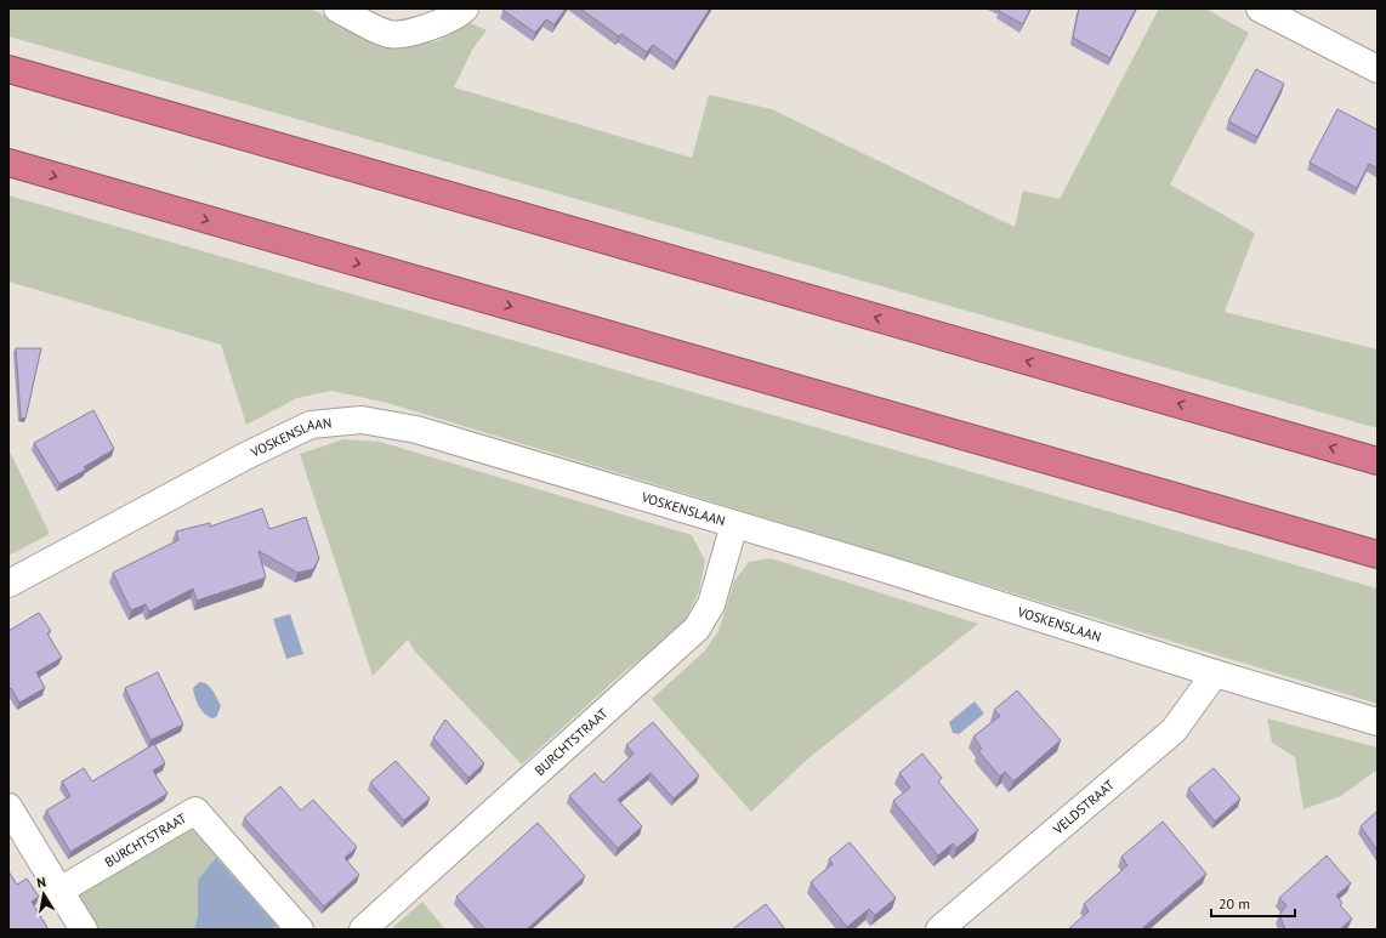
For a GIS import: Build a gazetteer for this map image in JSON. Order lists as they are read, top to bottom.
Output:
{
  "streets": {
    "street": ["VOSKENSLAAN", "BURCHTSTRAAT", "VELDSTRAAT"]
  },
  "crossings": [
    ["VOSKENSLAAN", "BURCHTSTRAAT"],
    ["VOSKENSLAAN", "VELDSTRAAT"]
  ],
  "scale_bar": "20 m",
  "north": "top"
}
